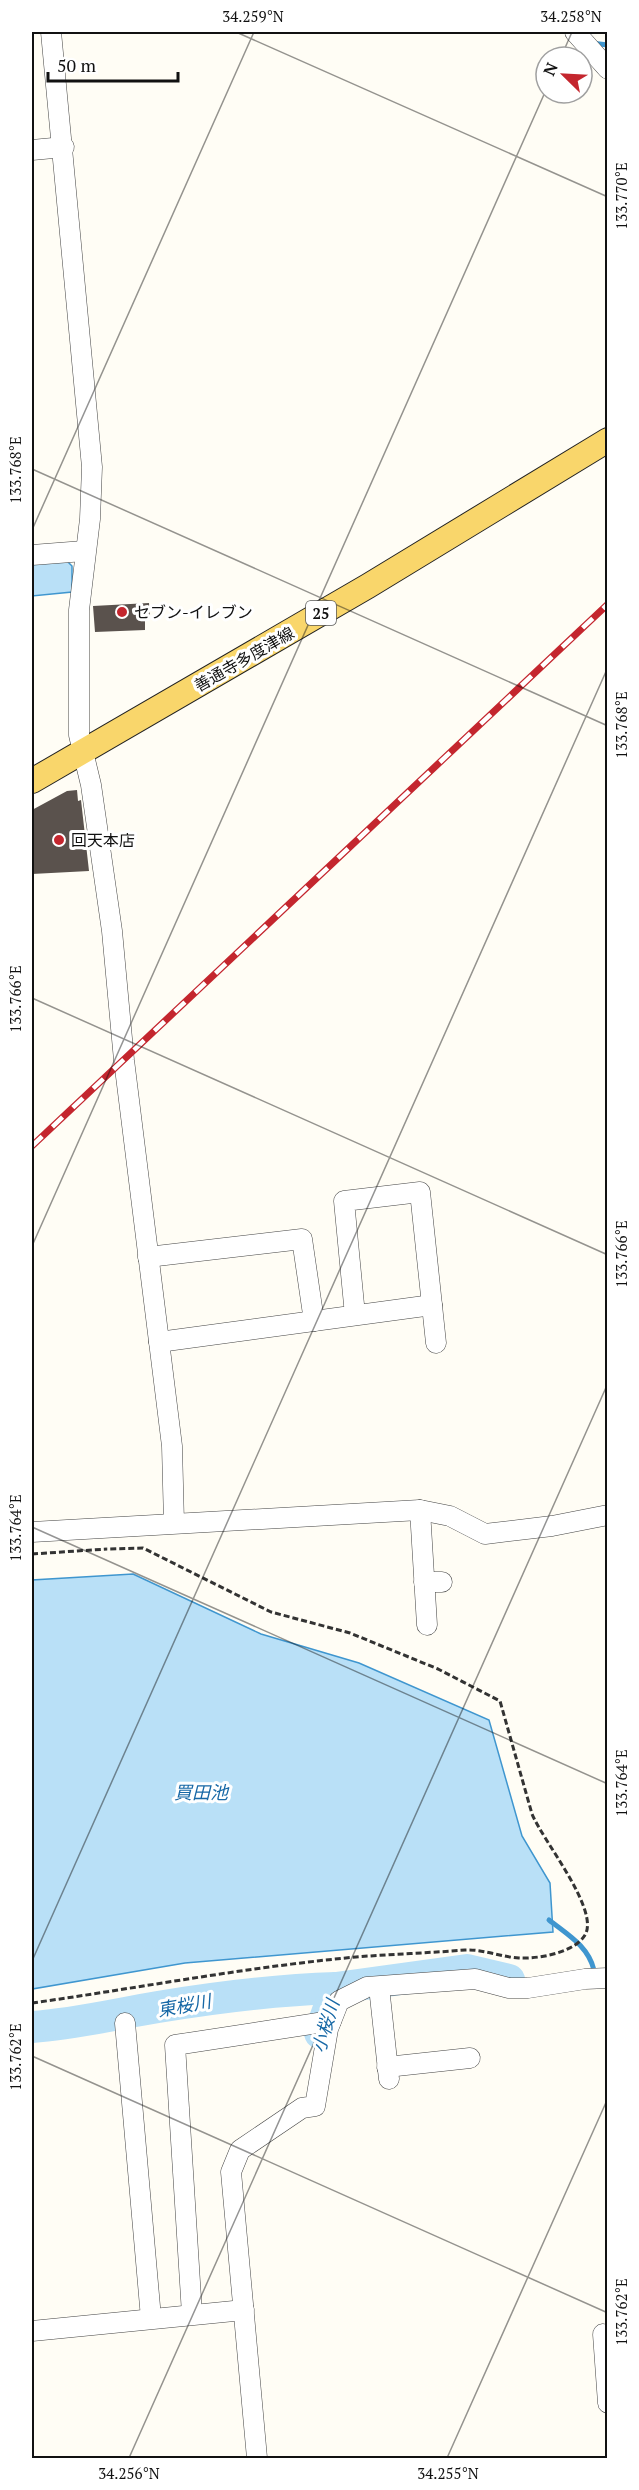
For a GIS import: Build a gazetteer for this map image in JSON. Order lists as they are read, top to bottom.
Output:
{
  "streets": {
    "main road": ["25", "善通寺多度津線"]
  },
  "water": ["買田池", "東桜川", "小桜川"],
  "places": ["セブン-イレブン", "回天本店"],
  "scale_bar": "50 m",
  "north": "top left",
  "coordinates": [
    "34.259°N",
    "34.258°N",
    "133.770°E",
    "133.768°E",
    "133.766°E",
    "133.764°E",
    "133.762°E",
    "34.256°N",
    "34.255°N"
  ]
}
